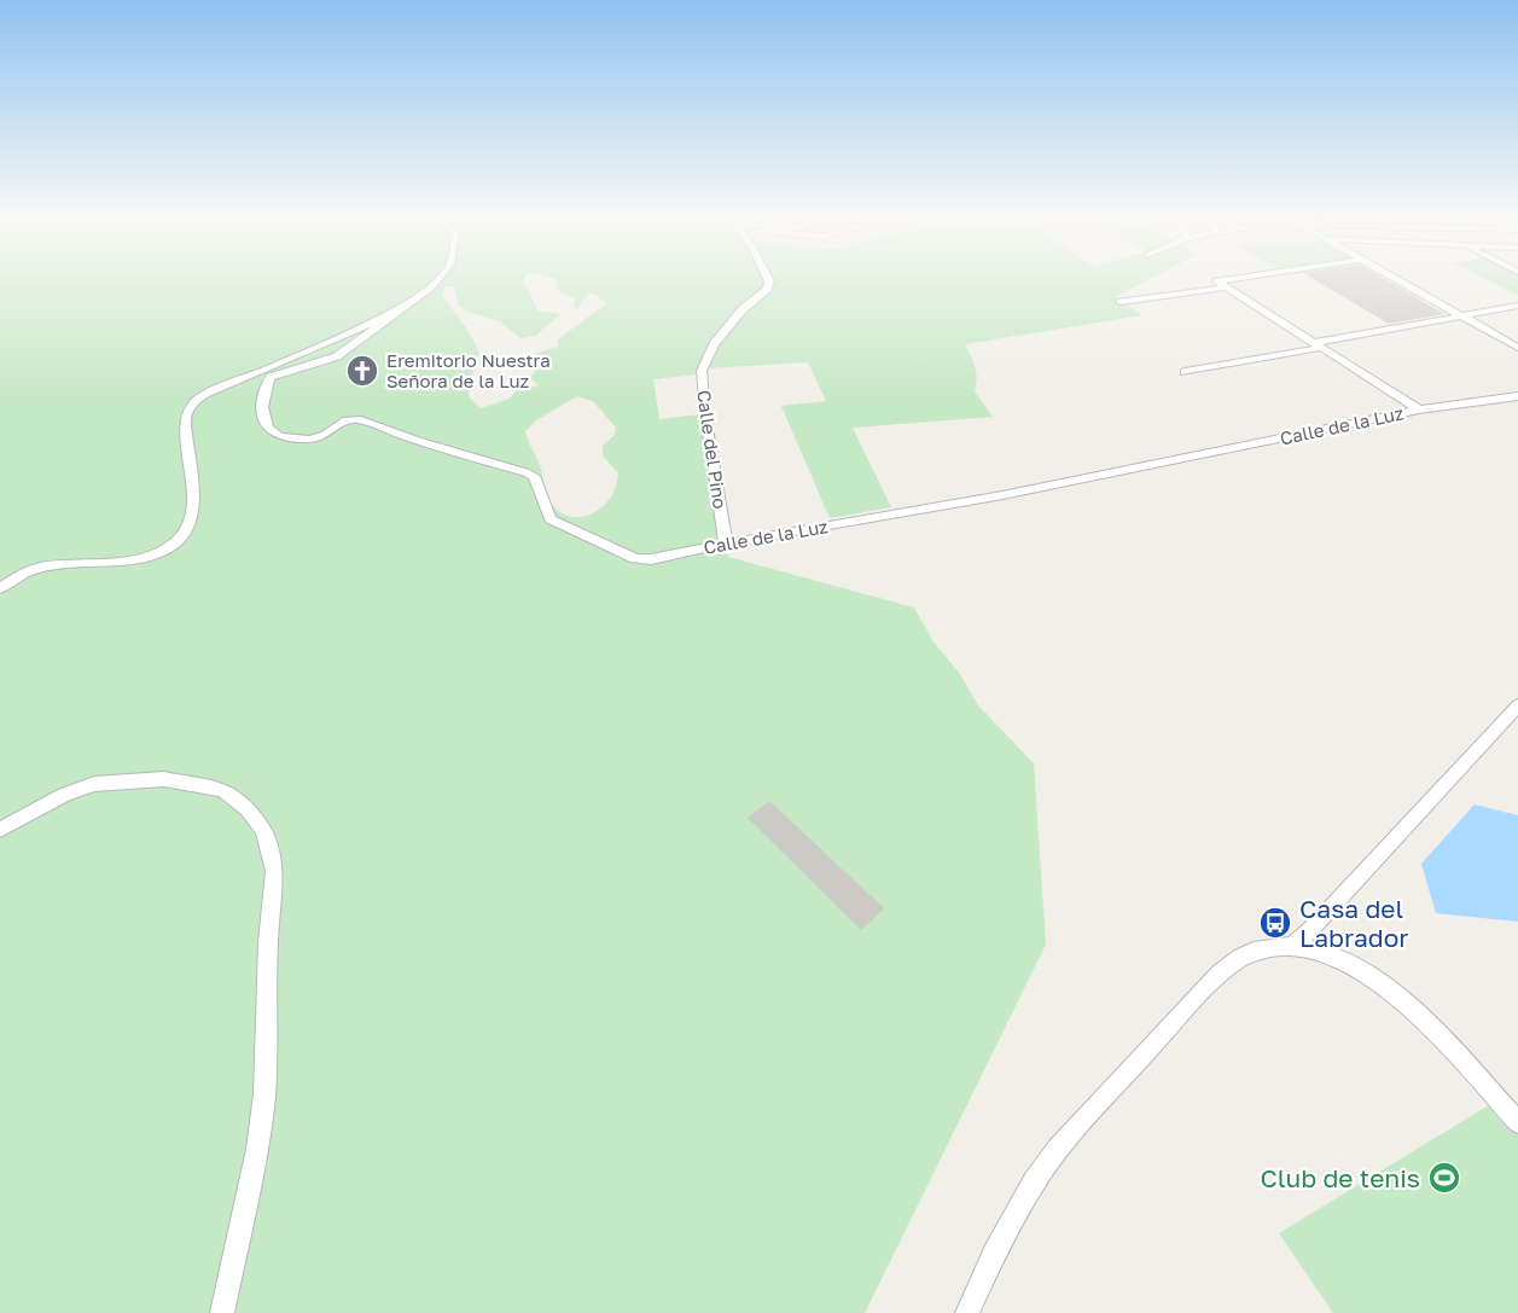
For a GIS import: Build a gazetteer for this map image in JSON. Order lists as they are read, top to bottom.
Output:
{
  "streets": {
    "street": ["Calle de la Luz", "Calle del Pino"]
  },
  "crossings": [
    ["Calle de la Luz", "Calle del Pino"]
  ],
  "places": {
    "church": ["Eremitorio Nuestra Señora de la Luz"],
    "bus stop": ["Casa del Labrador"],
    "sports": ["Club de tenis"]
  }
}
